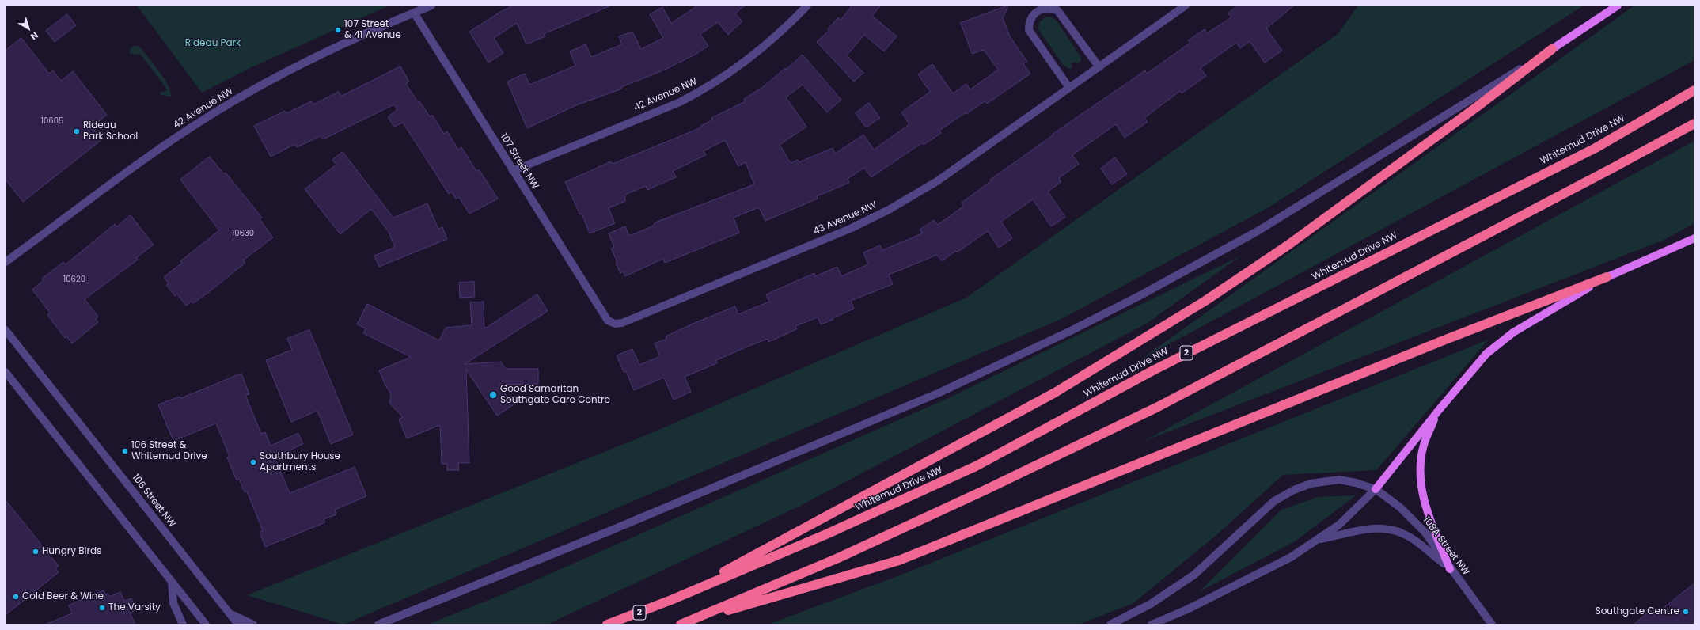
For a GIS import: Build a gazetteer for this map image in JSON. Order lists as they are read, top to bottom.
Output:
{
  "streets": {
    "highway": ["Whitemud Drive NW", "2"],
    "street": [
      "42 Avenue NW",
      "107 Street NW",
      "43 Avenue NW",
      "106 Street NW",
      "108A Street NW"
    ]
  },
  "crossings": [
    ["42 Avenue NW", "107 Street NW"],
    ["107 Street NW", "43 Avenue NW"]
  ],
  "parks": ["Rideau Park"],
  "places": [
    "107 Street & 41 Avenue",
    "Rideau Park School",
    "Good Samaritan Southgate Care Centre",
    "106 Street & Whitemud Drive",
    "Southbury House Apartments",
    "Hungry Birds",
    "Cold Beer & Wine",
    "The Varsity",
    "Southgate Centre"
  ],
  "house_numbers": ["10605", "10630", "10620"],
  "north": "bottom right"
}
